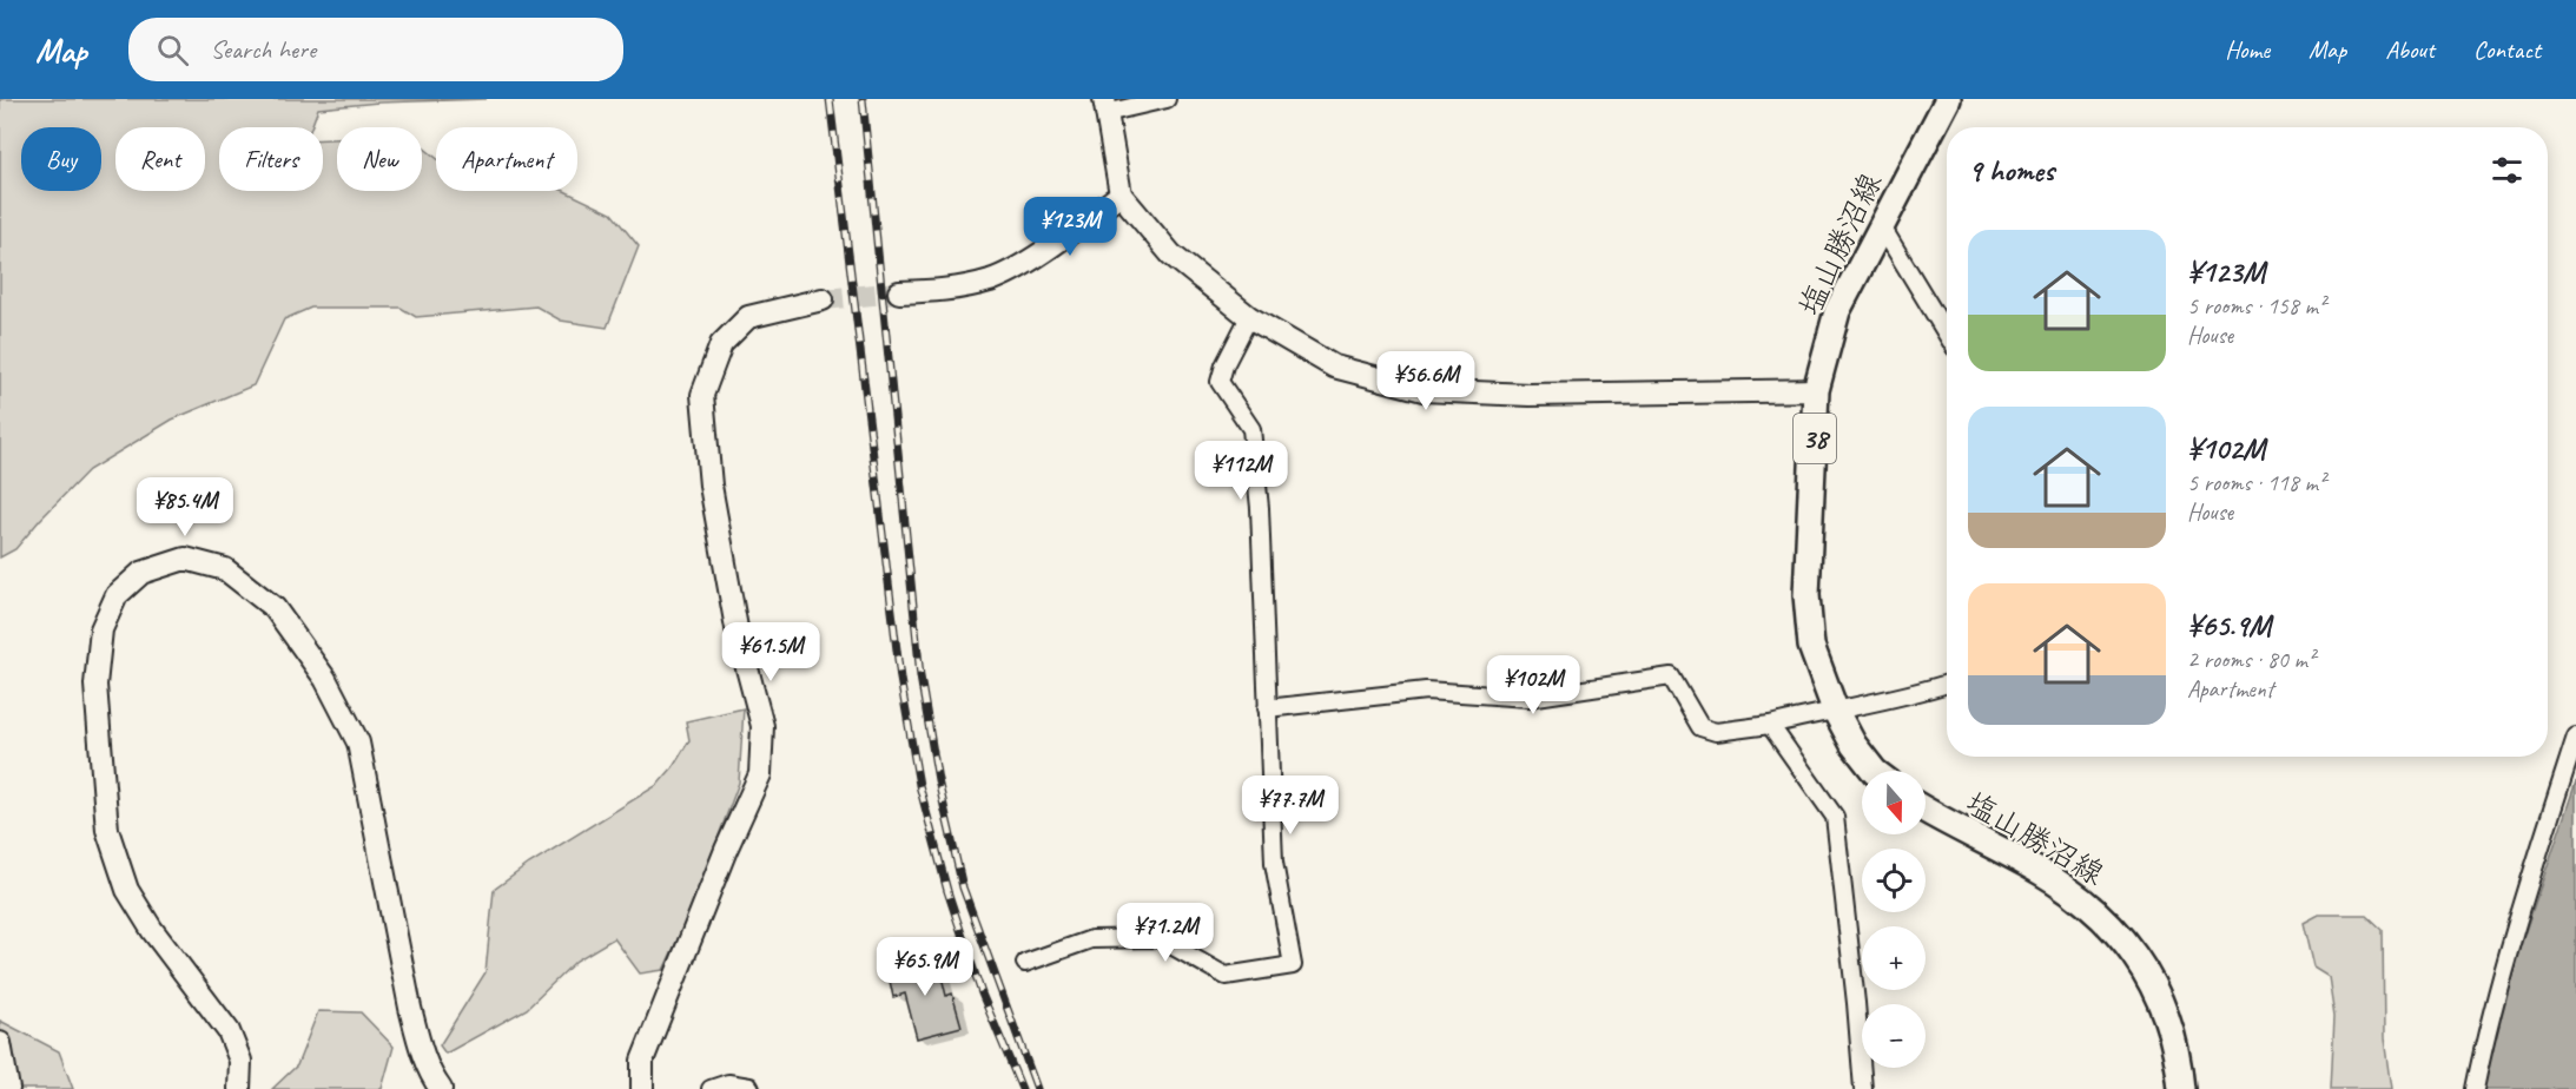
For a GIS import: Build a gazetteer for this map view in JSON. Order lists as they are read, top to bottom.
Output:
{
  "streets": {
    "main road": ["塩山勝沼線", "38"]
  },
  "north": "bottom",
  "page": {
    "header": "Map",
    "search": "Search here",
    "nav": [
      "Home",
      "Map",
      "About",
      "Contact"
    ],
    "chip": [
      "Buy",
      "Rent",
      "Filters",
      "New",
      "Apartment"
    ],
    "heading": "9 homes",
    "price": [
      "¥123M",
      "¥56.6M",
      "¥112M",
      "¥85.4M",
      "¥61.5M",
      "¥102M",
      "¥77.7M",
      "¥71.2M",
      "¥65.9M"
    ],
    "list": [
      {
        "name": "¥123M",
        "note": "5 rooms · 158 m² · House"
      },
      {
        "name": "¥102M",
        "note": "5 rooms · 118 m² · House"
      },
      {
        "name": "¥65.9M",
        "note": "2 rooms · 80 m² · Apartment"
      }
    ],
    "map_buttons": ["+", "−"]
  }
}
